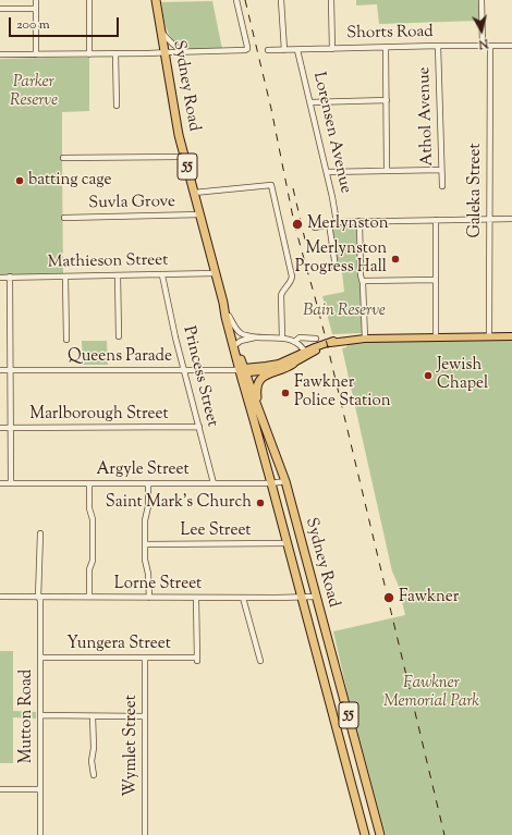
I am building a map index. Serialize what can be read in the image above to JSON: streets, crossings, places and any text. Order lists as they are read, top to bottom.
{
  "streets": {
    "highway": ["Sydney Road", "55"],
    "street": [
      "Shorts Road",
      "Athol Avenue",
      "Lorensen Avenue",
      "Galeka Street",
      "Suvla Grove",
      "Mathieson Street",
      "Queens Parade",
      "Princess Street",
      "Marlborough Street",
      "Argyle Street",
      "Lee Street",
      "Lorne Street",
      "Yungera Street",
      "Mutton Road",
      "Wymlet Street"
    ]
  },
  "crossings": [
    ["Shorts Road", "Athol Avenue"],
    ["Shorts Road", "Lorensen Avenue"],
    ["Shorts Road", "Galeka Street"],
    ["Sydney Road", "Suvla Grove"],
    ["Sydney Road", "Mathieson Street"],
    ["Sydney Road", "Queens Parade"],
    ["Sydney Road", "Argyle Street"],
    ["Sydney Road", "Lee Street"],
    ["Sydney Road", "Lorne Street"],
    ["Mathieson Street", "Princess Street"],
    ["Queens Parade", "Princess Street"],
    ["Princess Street", "Marlborough Street"],
    ["Princess Street", "Argyle Street"],
    ["Lorne Street", "Yungera Street"],
    ["Lorne Street", "Mutton Road"],
    ["Yungera Street", "Mutton Road"],
    ["Yungera Street", "Wymlet Street"]
  ],
  "parks": ["Parker Reserve", "Bain Reserve", "Fawkner Memorial Park"],
  "places": [
    "batting cage",
    "Merlynston",
    "Merlynston Progress Hall",
    "Jewish Chapel",
    "Fawkner Police Station",
    "Saint Mark's Church",
    "Fawkner"
  ],
  "scale_bar": "200 m",
  "north": "bottom"
}
